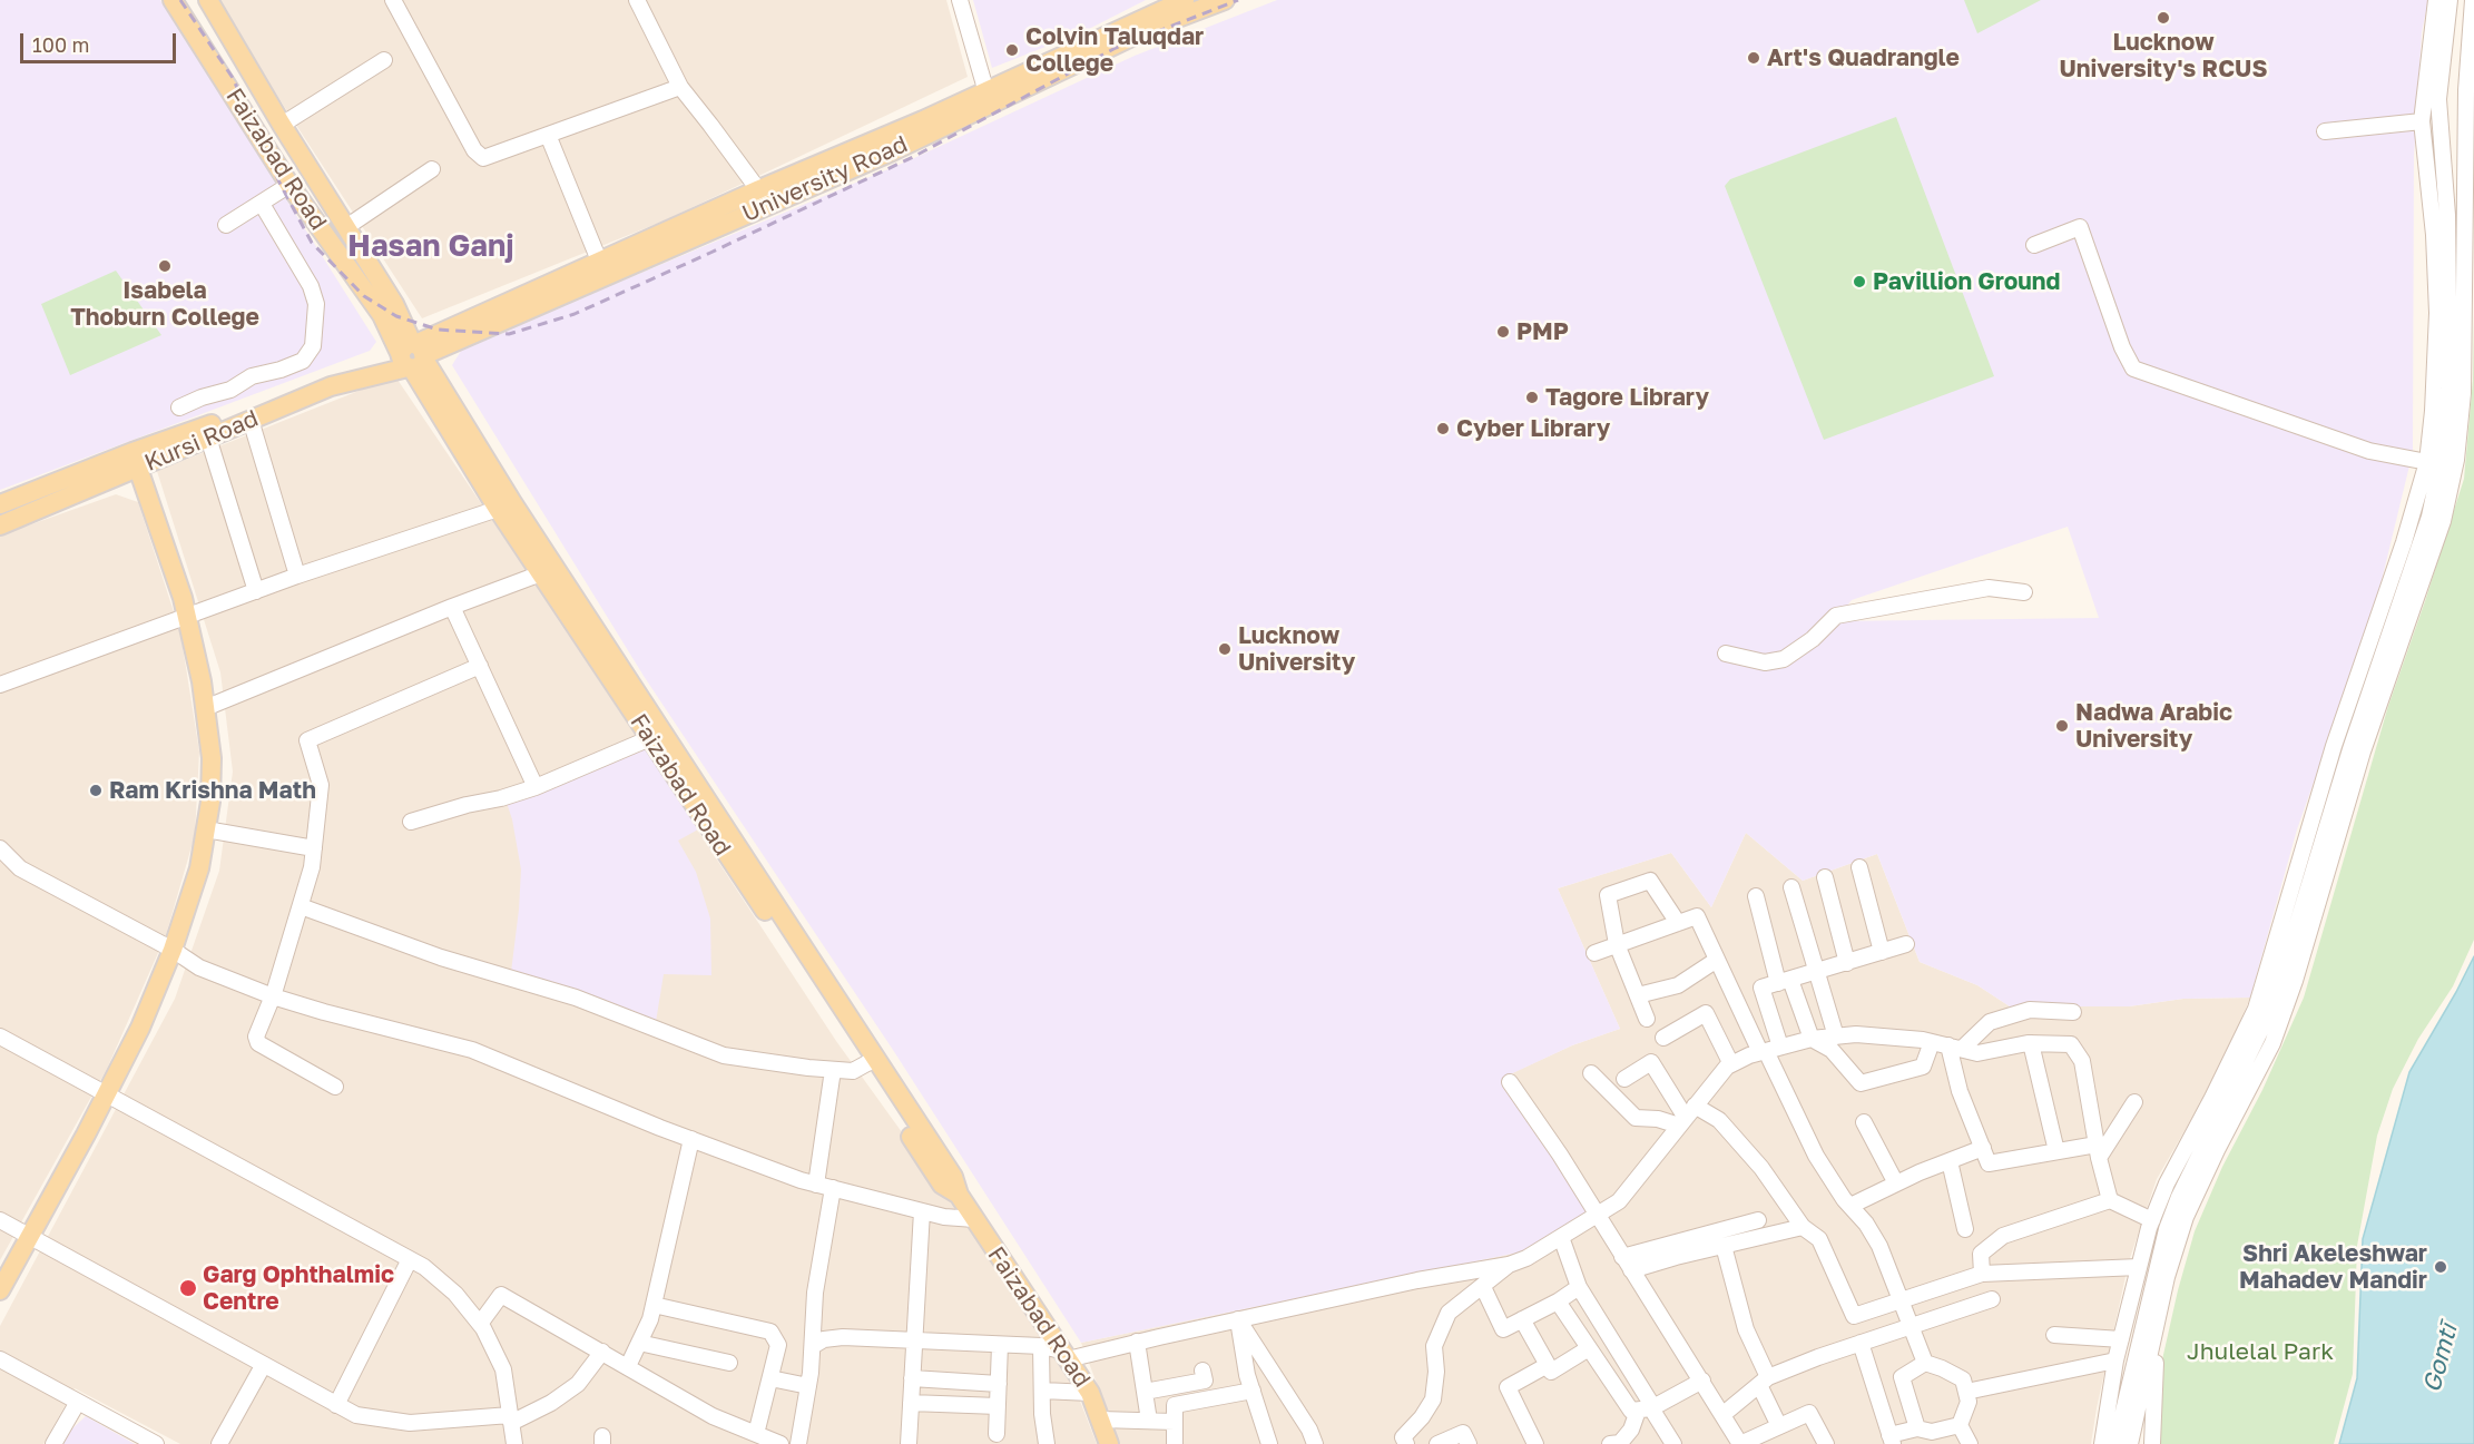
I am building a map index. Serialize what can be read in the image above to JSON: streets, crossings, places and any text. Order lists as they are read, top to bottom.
{
  "streets": {
    "main road": ["Faizabad Road", "University Road", "Kursi Road"]
  },
  "crossings": [
    ["Faizabad Road", "University Road"],
    ["Faizabad Road", "Kursi Road"],
    ["University Road", "Kursi Road"]
  ],
  "districts": ["Hasan Ganj"],
  "water": ["Gomtī"],
  "parks": ["Jhulelal Park"],
  "places": [
    "Lucknow University's RCUS",
    "Colvin Taluqdar College",
    "Art's Quadrangle",
    "Isabela Thoburn College",
    "Pavillion Ground",
    "PMP",
    "Tagore Library",
    "Cyber Library",
    "Lucknow University",
    "Nadwa Arabic University",
    "Ram Krishna Math",
    "Shri Akeleshwar Mahadev Mandir",
    "Garg Ophthalmic Centre"
  ],
  "scale_bar": "100 m"
}
